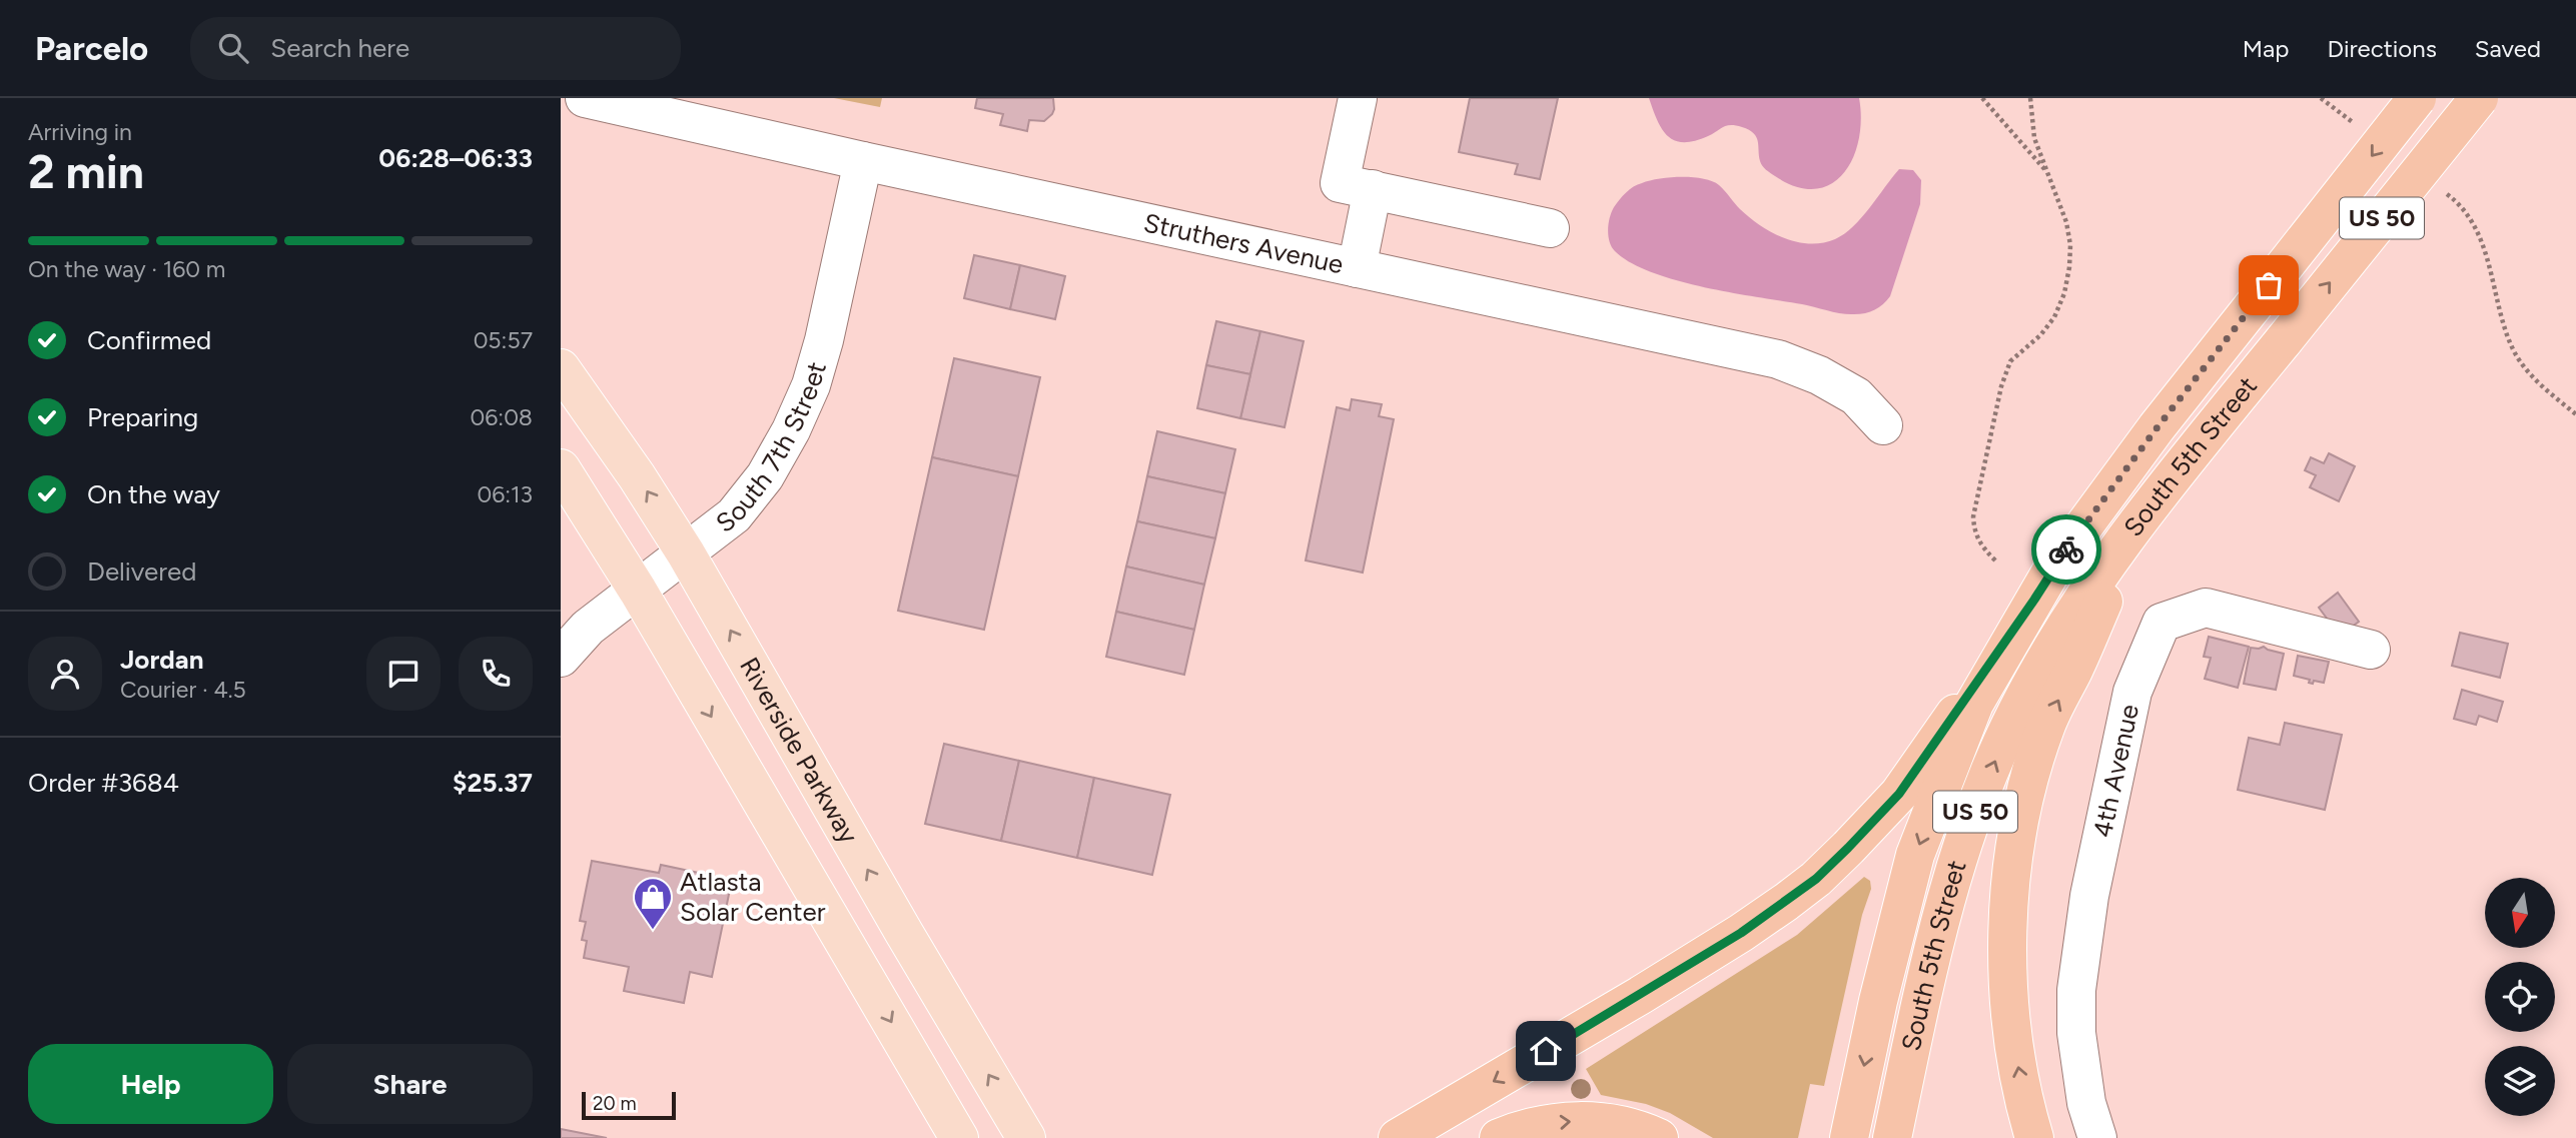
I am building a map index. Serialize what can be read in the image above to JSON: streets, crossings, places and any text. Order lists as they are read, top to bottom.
{
  "streets": {
    "highway": ["US 50", "South 5th Street"],
    "main road": ["Riverside Parkway"],
    "street": ["Struthers Avenue", "South 7th Street", "4th Avenue"]
  },
  "crossings": [
    ["Struthers Avenue", "South 7th Street"],
    ["South 7th Street", "Riverside Parkway"]
  ],
  "places": {
    "shop": ["Atlasta Solar Center"]
  },
  "scale_bar": "20 m",
  "north": "bottom",
  "page": {
    "header": "Parcelo",
    "search": "Search here",
    "nav": ["Map", "Directions", "Saved"],
    "heading": ["2 min", "Arriving in", "06:28–06:33"],
    "panel": [
      "Jordan",
      "Courier · 4.5",
      "Order #3684",
      "$25.37"
    ],
    "bar": "On the way · 160 m",
    "list": [
      ["Confirmed", "05:57"],
      ["Preparing", "06:08"],
      ["On the way", "06:13"],
      "Delivered"
    ],
    "buttons": ["Help", "Share"],
    "scale": "20 m"
  }
}
